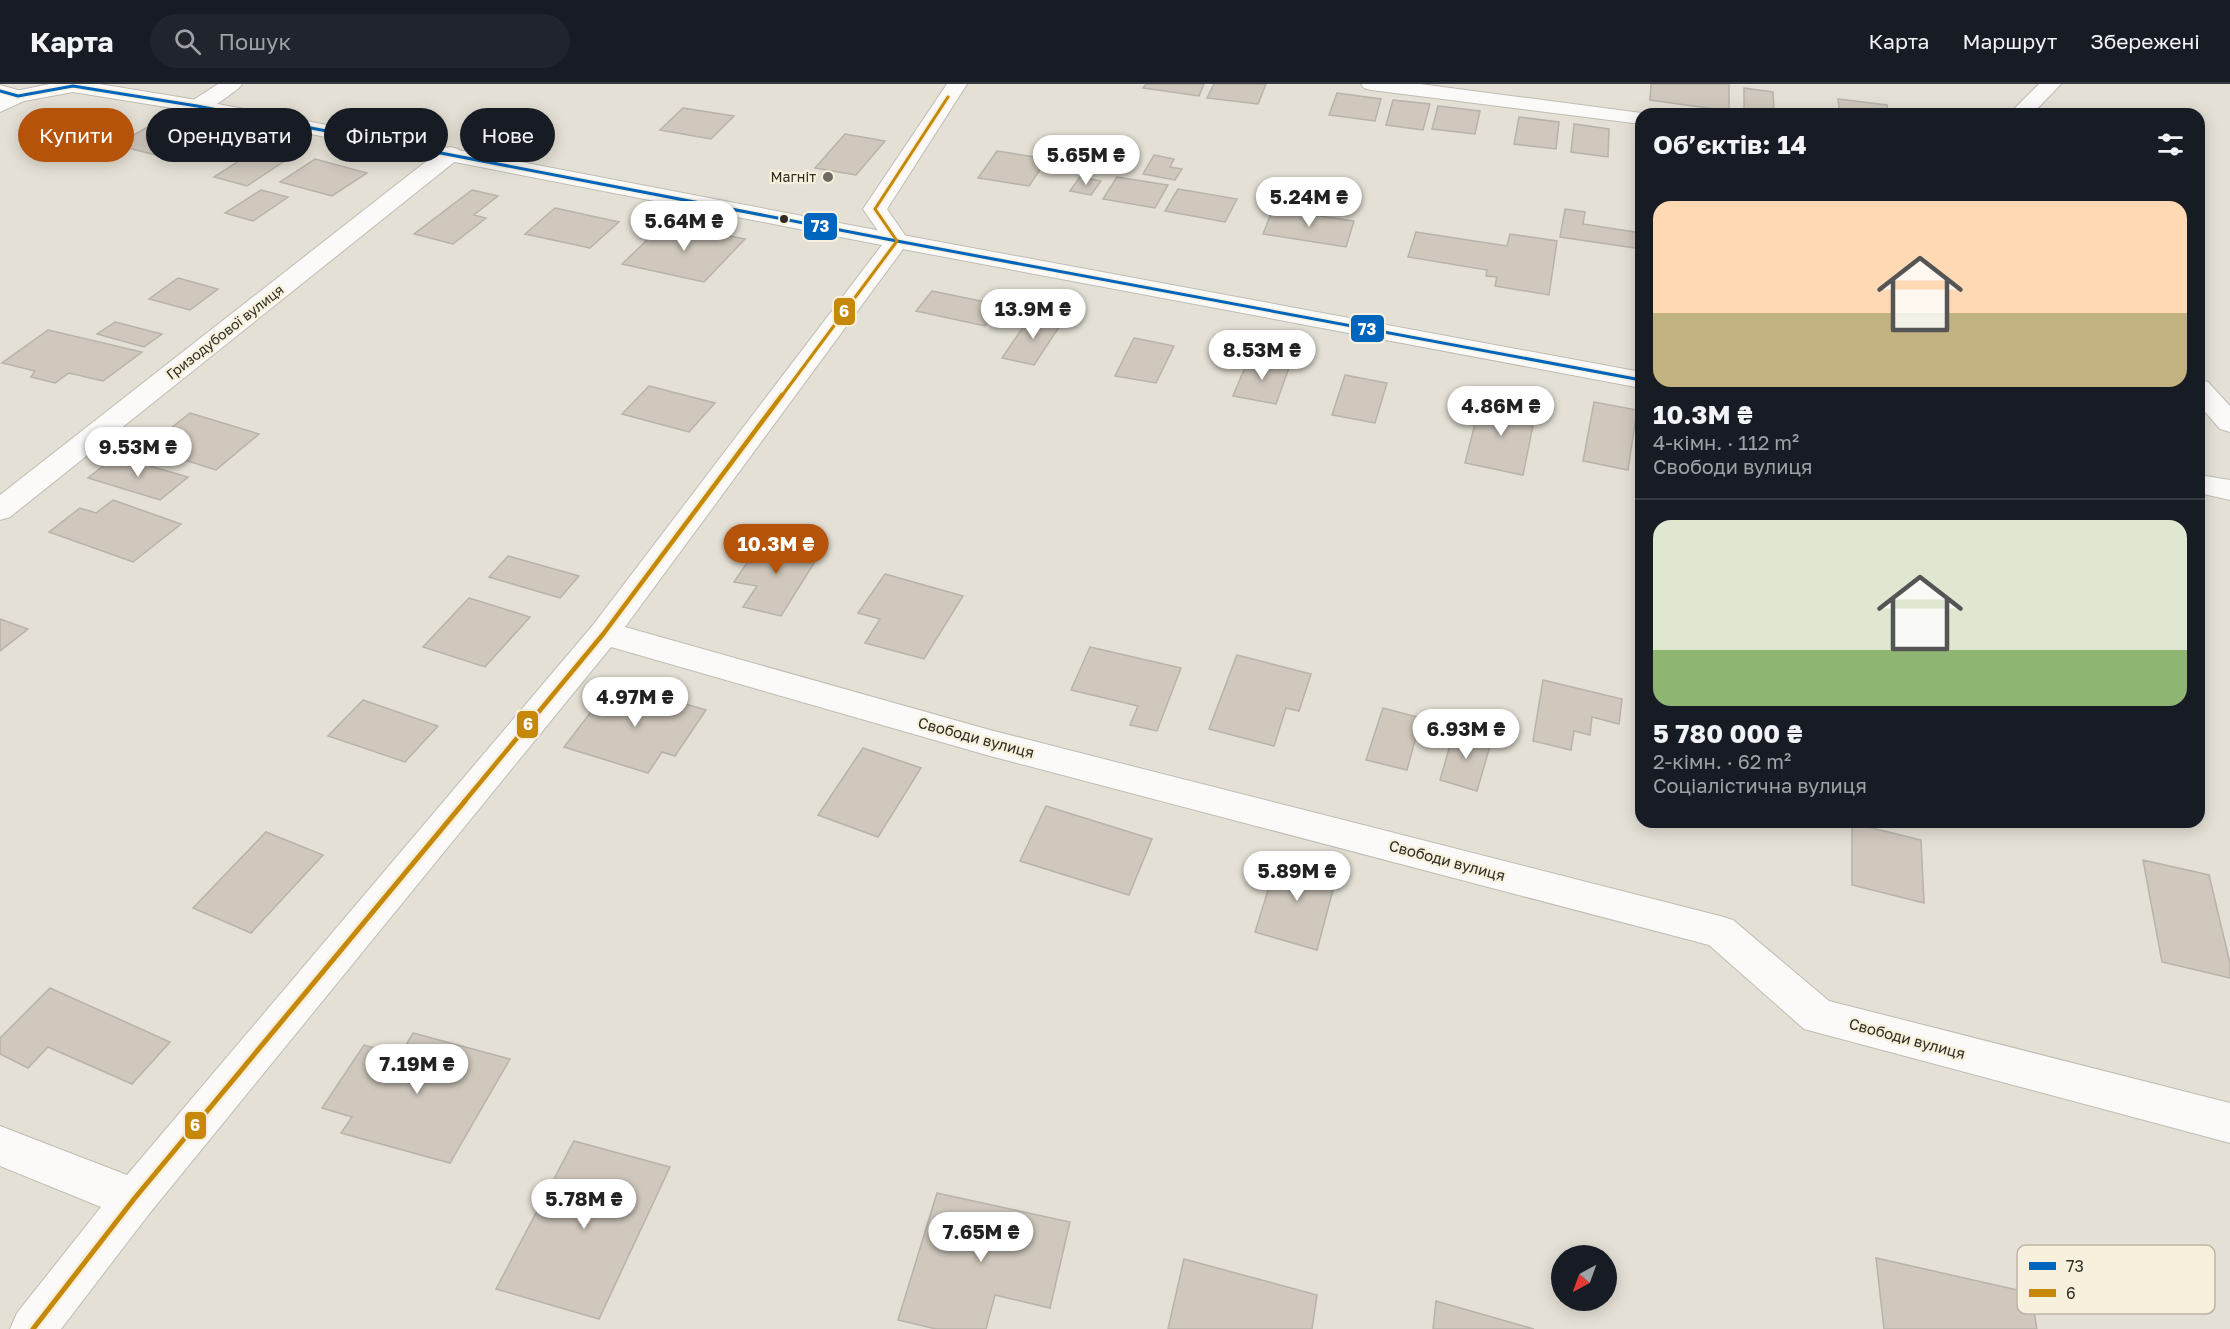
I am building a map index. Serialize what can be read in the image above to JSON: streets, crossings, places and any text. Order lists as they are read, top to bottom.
{
  "streets": {
    "street": ["Гризодубової вулиця", "Свободи вулиця"]
  },
  "places": ["Магніт"],
  "lines": ["transit line 73", "transit line 6"],
  "legend": ["73", "6"],
  "north": "bottom left",
  "page": {
    "header": "Карта",
    "search": "Пошук",
    "nav": ["Карта", "Маршрут", "Збережені"],
    "chip": [
      "Купити",
      "Орендувати",
      "Фільтри",
      "Нове"
    ],
    "heading": "Об’єктів: 14",
    "price": [
      "5.65M ₴",
      "5.24M ₴",
      "5.64M ₴",
      "13.9M ₴",
      "8.53M ₴",
      "4.86M ₴",
      "9.53M ₴",
      "10.3M ₴",
      "4.97M ₴",
      "6.93M ₴",
      "5.89M ₴",
      "7.19M ₴",
      "5.78M ₴",
      "7.65M ₴"
    ],
    "list": [
      {
        "name": "10.3M ₴",
        "note": "4-кімн. · 112 m² · Свободи вулиця"
      },
      {
        "name": "5 780 000 ₴",
        "note": "2-кімн. · 62 m² · Соціалістична вулиця"
      }
    ]
  }
}
